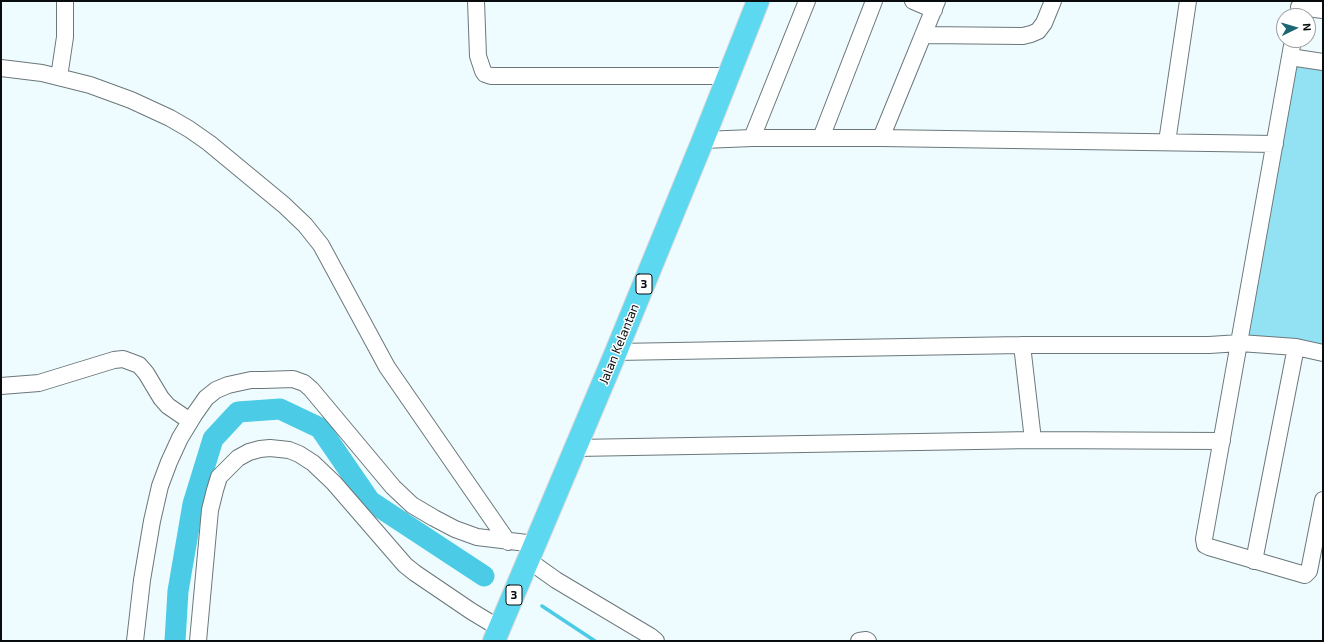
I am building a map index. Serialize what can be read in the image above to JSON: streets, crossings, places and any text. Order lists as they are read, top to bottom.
{
  "streets": {
    "highway": ["3", "Jalan Kelantan"]
  },
  "north": "right"
}
